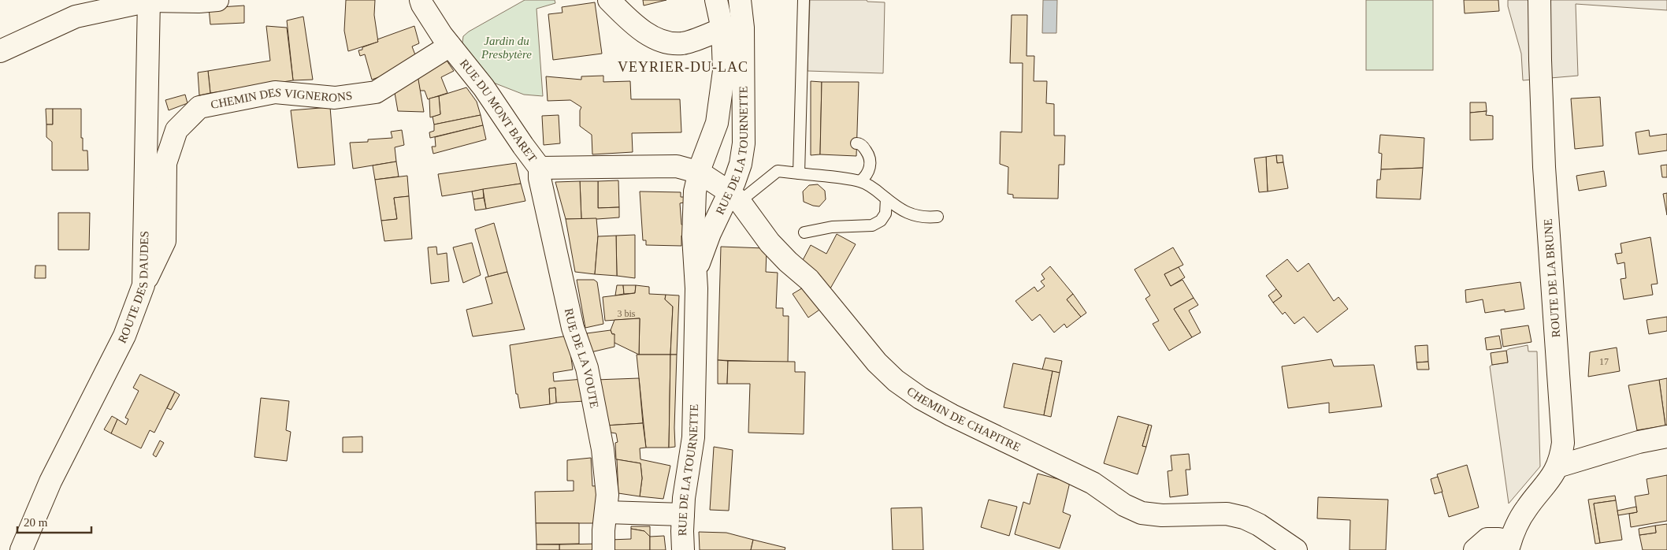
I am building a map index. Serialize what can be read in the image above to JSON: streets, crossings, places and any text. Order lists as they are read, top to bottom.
{
  "streets": {
    "street": [
      "CHEMIN DES VIGNERONS",
      "RUE DU MONT BARET",
      "RUE DE LA TOURNETTE",
      "ROUTE DE LA BRUNE",
      "ROUTE DES DAUDES",
      "RUE DE LA VOUTE",
      "CHEMIN DE CHAPITRE"
    ]
  },
  "crossings": [
    ["CHEMIN DES VIGNERONS", "RUE DU MONT BARET"],
    ["CHEMIN DES VIGNERONS", "ROUTE DES DAUDES"],
    ["RUE DU MONT BARET", "RUE DE LA TOURNETTE"],
    ["RUE DU MONT BARET", "RUE DE LA VOUTE"],
    ["RUE DU MONT BARET", "CHEMIN DE CHAPITRE"],
    ["RUE DE LA TOURNETTE", "CHEMIN DE CHAPITRE"]
  ],
  "districts": ["VEYRIER-DU-LAC"],
  "parks": ["Jardin du Presbytère"],
  "house_numbers": ["3 bis", "17"],
  "scale_bar": "20 m"
}
